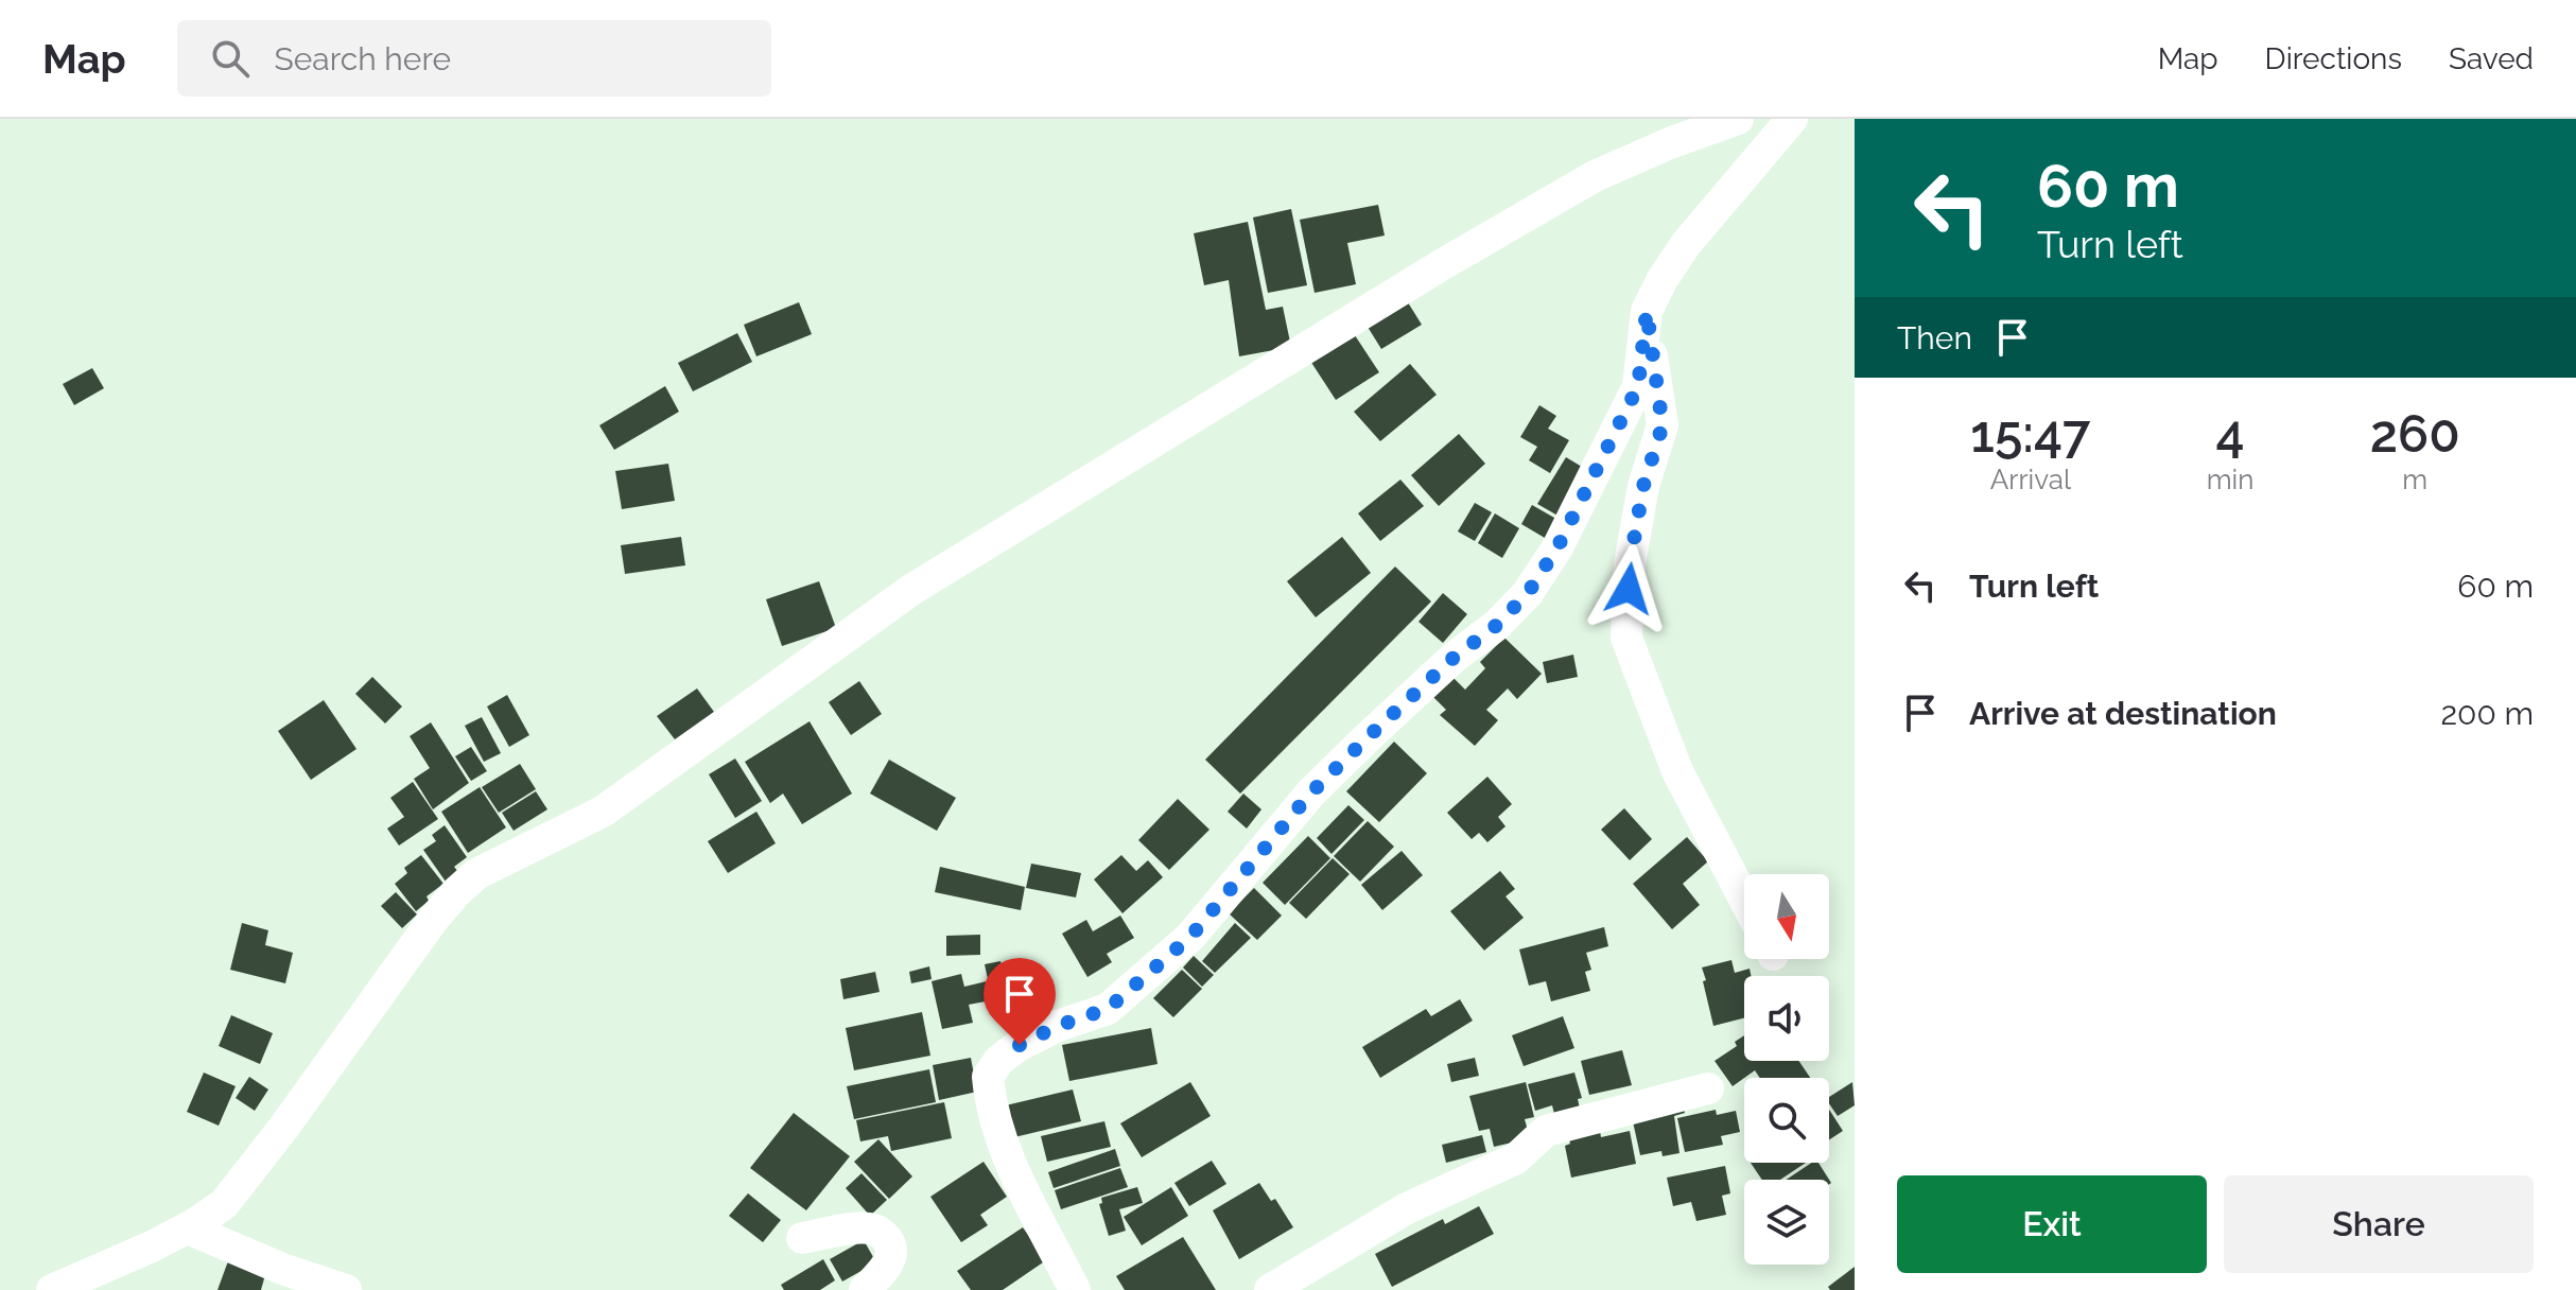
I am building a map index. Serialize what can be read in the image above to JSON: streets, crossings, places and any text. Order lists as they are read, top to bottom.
{
  "north": "bottom",
  "page": {
    "header": "Map",
    "search": "Search here",
    "nav": ["Map", "Directions", "Saved"],
    "turn": ["60 m", "Turn left"],
    "then": "Then",
    "eta": [
      "15:47",
      "Arrival",
      "4",
      "min",
      "260",
      "m"
    ],
    "list": [
      {
        "name": "Turn left",
        "value": "60 m"
      },
      {
        "name": "Arrive at destination",
        "value": "200 m"
      }
    ],
    "buttons": ["Exit", "Share"]
  }
}
